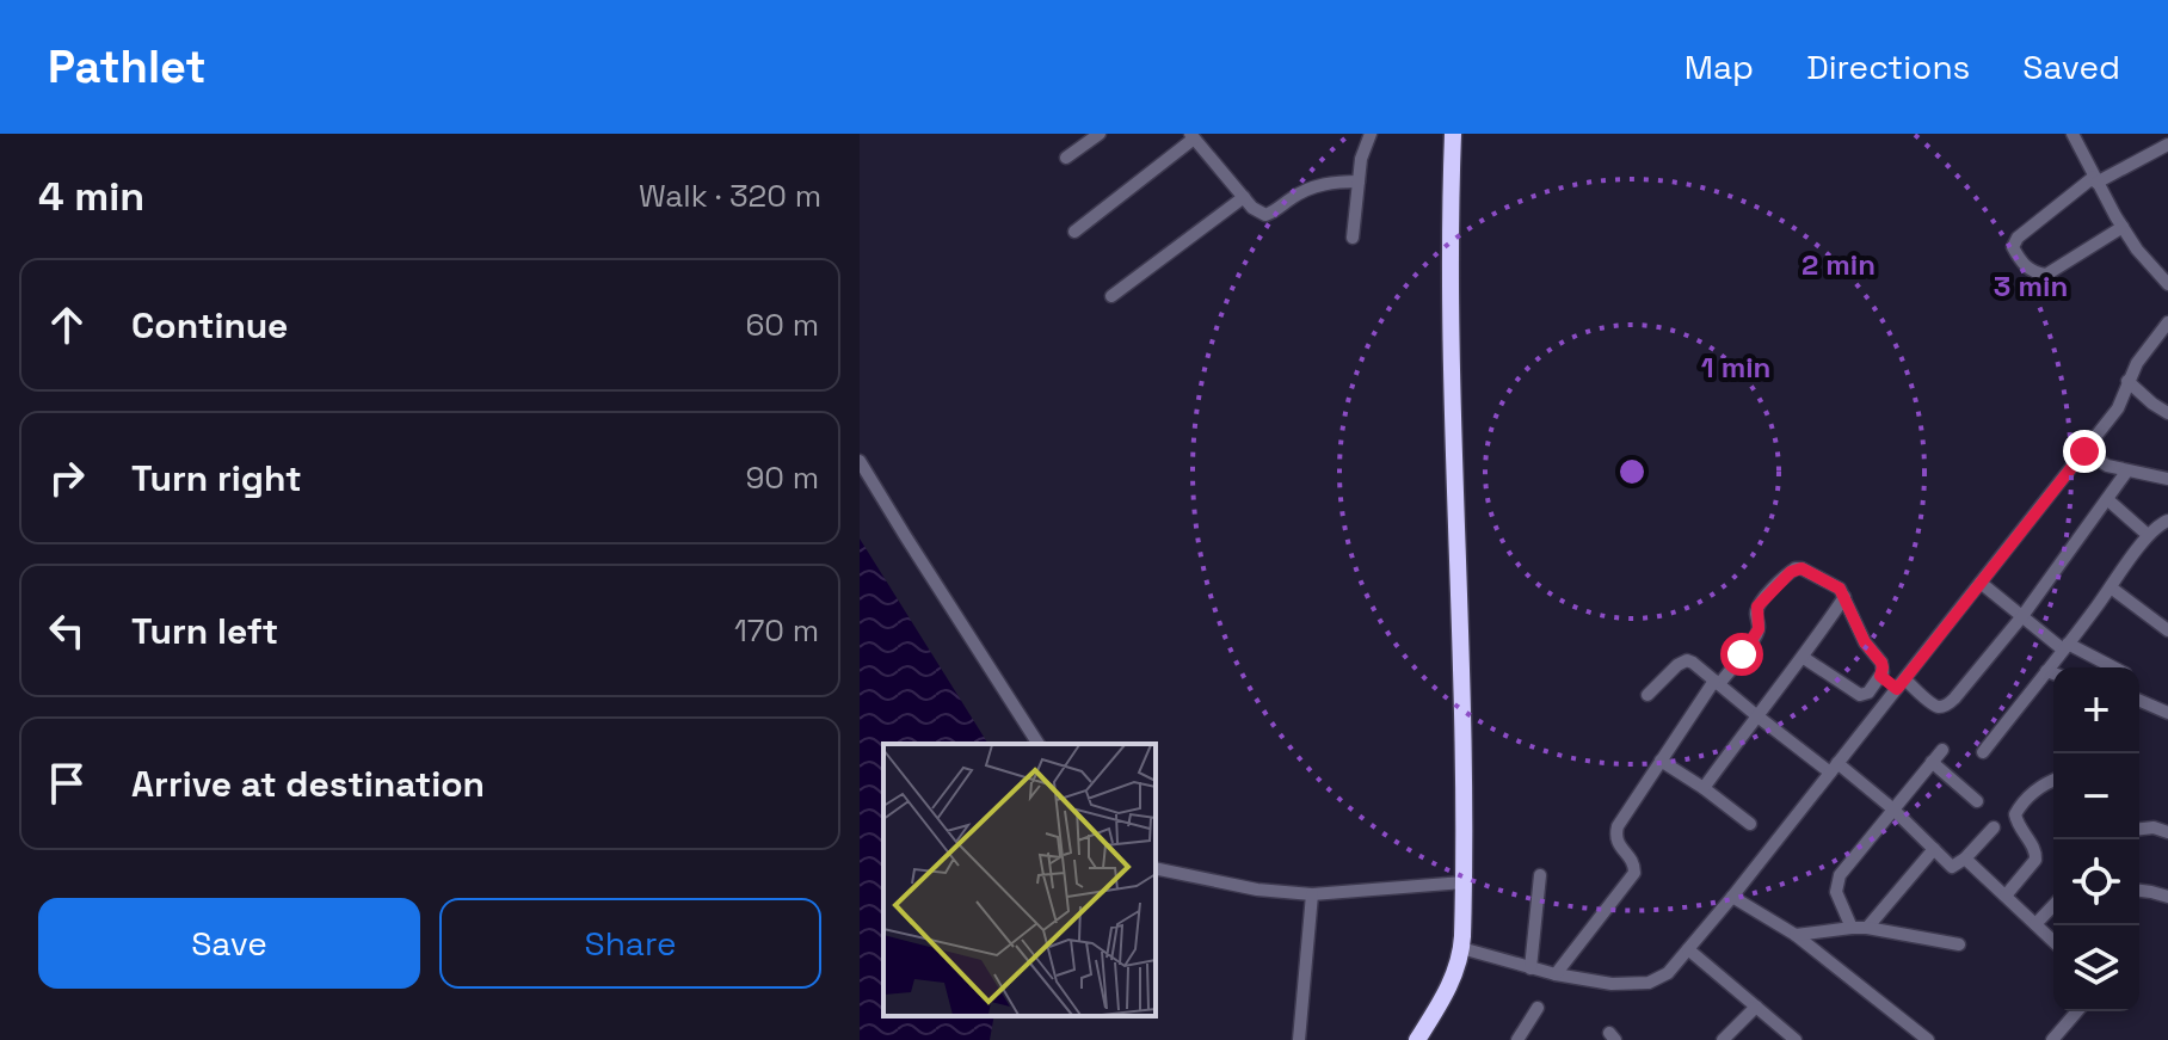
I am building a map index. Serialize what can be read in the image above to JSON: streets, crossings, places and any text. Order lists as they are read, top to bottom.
{
  "page": {
    "header": "Pathlet",
    "nav": ["Map", "Directions", "Saved"],
    "heading": ["4 min", "Walk · 320 m"],
    "list": [
      ["Continue", "60 m"],
      ["Turn right", "90 m"],
      ["Turn left", "170 m"],
      "Arrive at destination"
    ],
    "map_buttons": ["+", "−"],
    "buttons": ["Save", "Share"]
  },
  "rings": ["2 min", "3 min", "1 min"]
}
